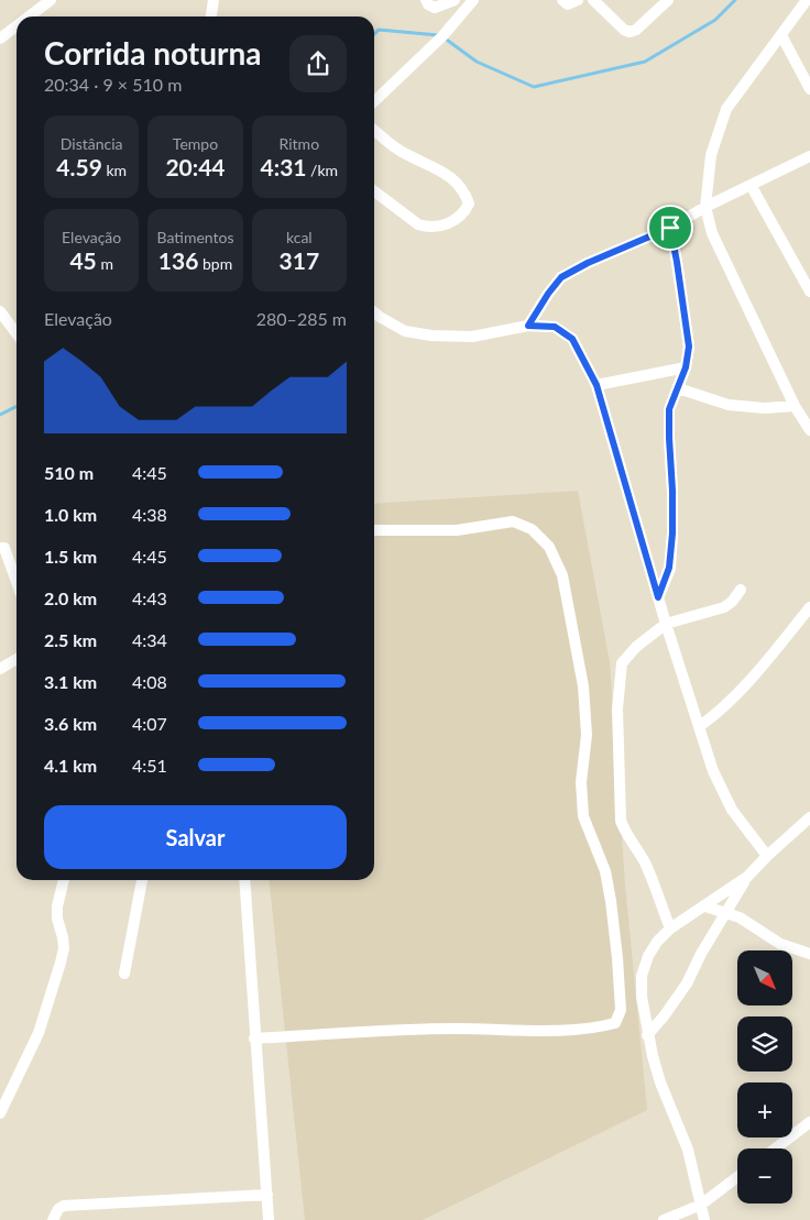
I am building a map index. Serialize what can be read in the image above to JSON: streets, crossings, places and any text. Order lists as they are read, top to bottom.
{
  "north": "bottom right",
  "page": {
    "heading": ["Corrida noturna", "20:34 · 9 × 510 m"],
    "stats": [
      ["Distância", "4.59 km"],
      ["Tempo", "20:44"],
      ["Ritmo", "4:31 /km"],
      ["Elevação", "45 m"],
      ["Batimentos", "136 bpm"],
      ["kcal", "317"]
    ],
    "chart": ["Elevação", "280–285 m"],
    "list": [
      {
        "name": "510 m",
        "note": "4:45"
      },
      {
        "name": "1.0 km",
        "note": "4:38"
      },
      {
        "name": "1.5 km",
        "note": "4:45"
      },
      {
        "name": "2.0 km",
        "note": "4:43"
      },
      {
        "name": "2.5 km",
        "note": "4:34"
      },
      {
        "name": "3.1 km",
        "note": "4:08"
      },
      {
        "name": "3.6 km",
        "note": "4:07"
      },
      {
        "name": "4.1 km",
        "note": "4:51"
      }
    ],
    "buttons": "Salvar",
    "map_buttons": ["+", "−"]
  }
}
